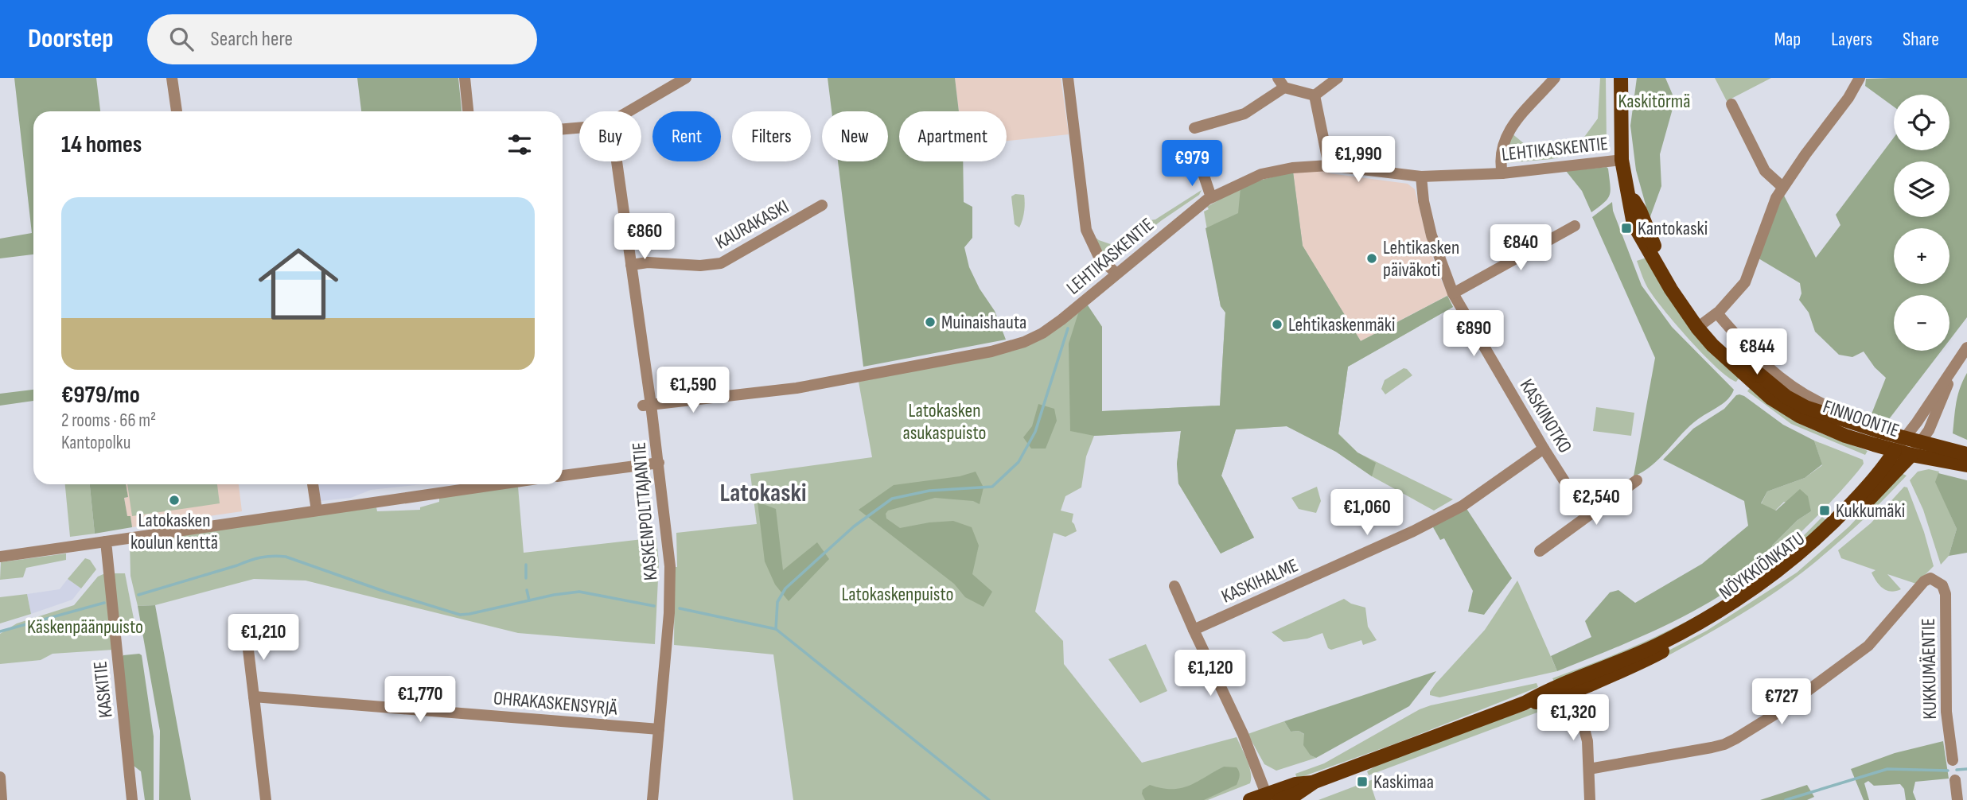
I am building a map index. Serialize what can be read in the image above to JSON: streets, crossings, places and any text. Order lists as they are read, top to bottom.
{
  "streets": {
    "main road": ["FINNOONTIE", "NÖYKKIÖNKATU"],
    "street": [
      "LEHTIKASKENTIE",
      "KAURAKASKI",
      "KASKINOTKO",
      "KASKENPOLTTAJANTIE",
      "KASKIHALME",
      "KUKKUMÄENTIE",
      "KASKITIE",
      "OHRAKASKENSYRJÄ"
    ]
  },
  "crossings": [
    ["LEHTIKASKENTIE", "KASKINOTKO"],
    ["LEHTIKASKENTIE", "FINNOONTIE"],
    ["LEHTIKASKENTIE", "KASKENPOLTTAJANTIE"],
    ["KAURAKASKI", "KASKENPOLTTAJANTIE"],
    ["KASKINOTKO", "KASKIHALME"],
    ["FINNOONTIE", "NÖYKKIÖNKATU"],
    ["KASKENPOLTTAJANTIE", "OHRAKASKENSYRJÄ"]
  ],
  "districts": ["Latokaski"],
  "parks": [
    "Kaskitörmä",
    "Latokasken asukaspuisto",
    "Latokaskenpuisto",
    "Käskenpäänpuisto"
  ],
  "places": {
    "transit": ["Kantokaski", "Kukkumäki", "Kaskimaa"],
    "other": [
      "Lehtikasken päiväkoti",
      "Muinaishauta",
      "Lehtikaskenmäki",
      "Latokasken koulun kenttä"
    ]
  },
  "page": {
    "header": "Doorstep",
    "search": "Search here",
    "nav": ["Map", "Layers", "Share"],
    "map_buttons": ["+", "−"],
    "chip": [
      "Buy",
      "Rent",
      "Filters",
      "New",
      "Apartment"
    ],
    "heading": "14 homes",
    "price": [
      "€1,990",
      "€979",
      "€860",
      "€840",
      "€890",
      "€844",
      "€1,590",
      "€2,540",
      "€1,060",
      "€1,210",
      "€1,120",
      "€1,770",
      "€727",
      "€1,320"
    ],
    "list": [
      {
        "name": "€979/mo",
        "note": "2 rooms · 66 m² · Kantopolku"
      }
    ]
  }
}
